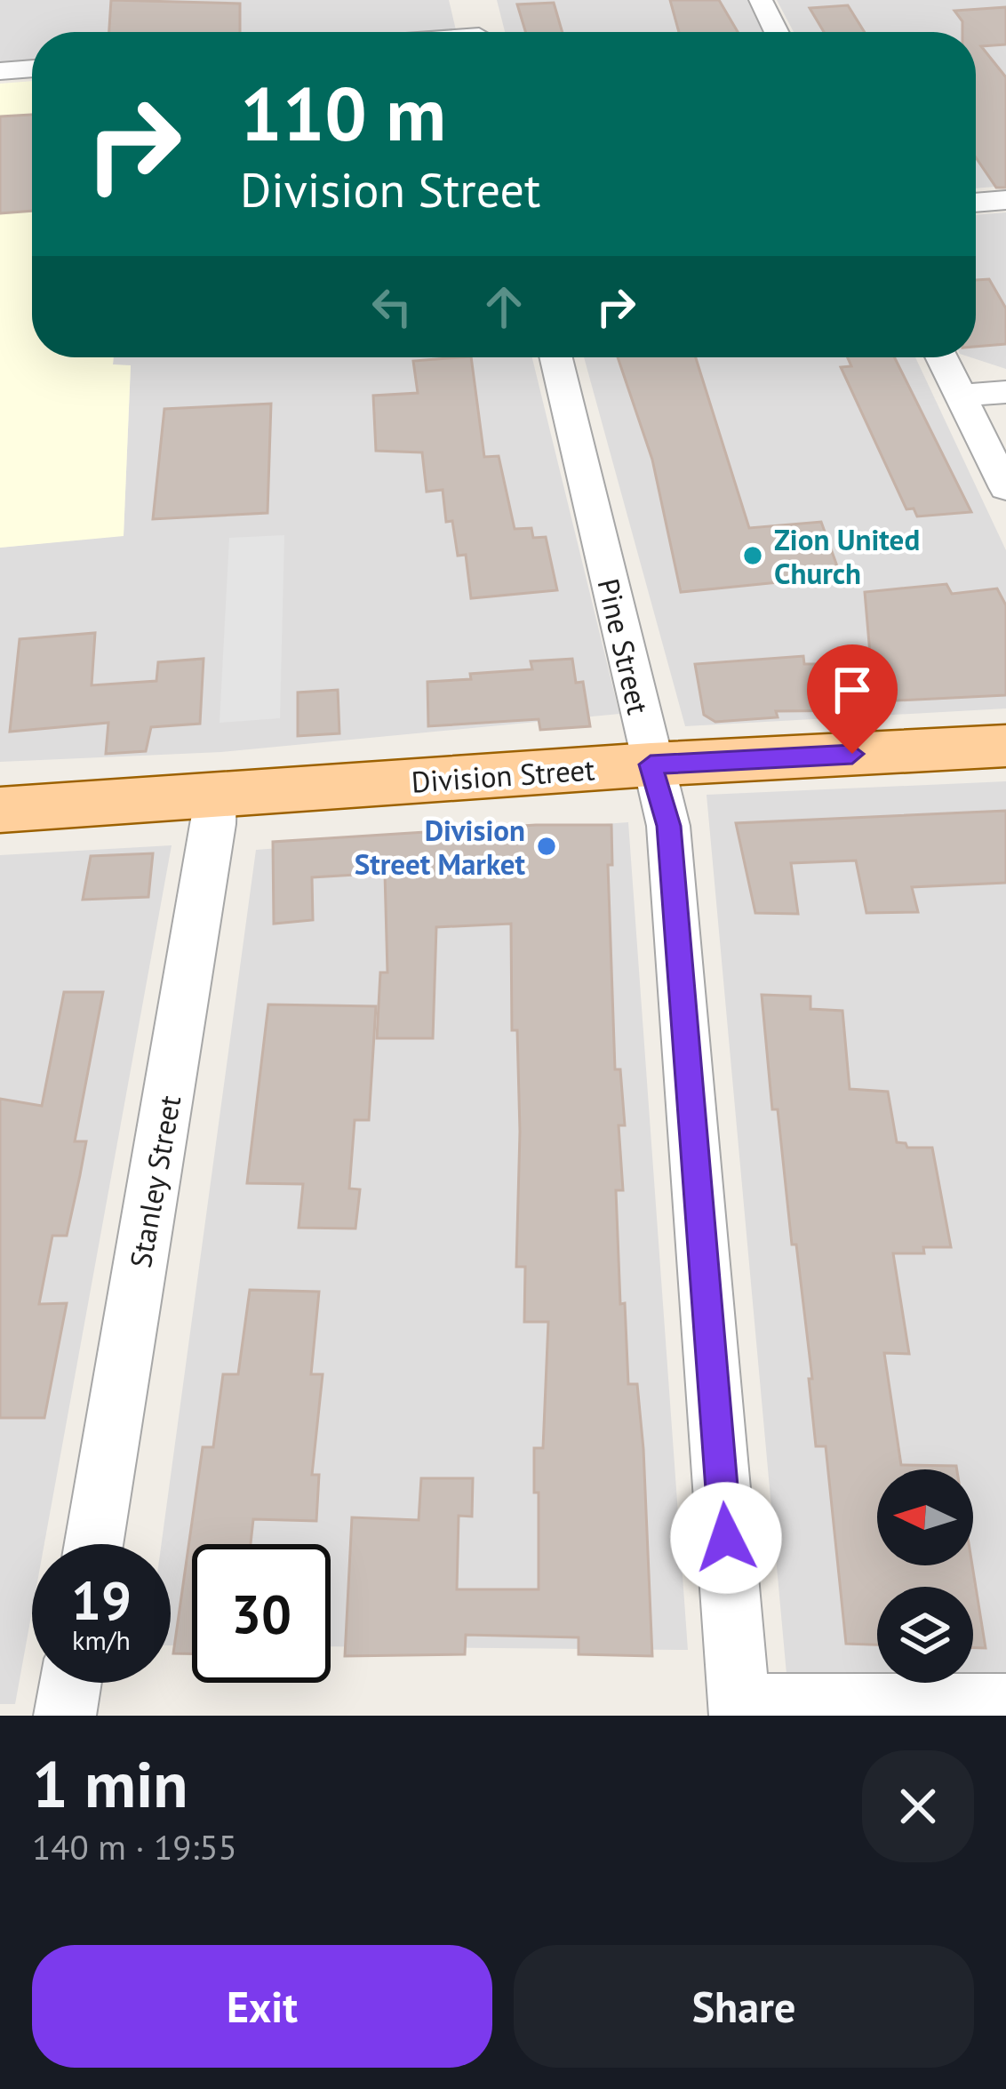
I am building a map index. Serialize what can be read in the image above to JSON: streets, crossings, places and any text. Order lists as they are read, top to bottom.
{
  "streets": {
    "main road": ["Division Street"],
    "street": ["Pine Street", "Stanley Street"]
  },
  "crossings": [
    ["Pine Street", "Division Street"],
    ["Division Street", "Stanley Street"]
  ],
  "places": ["Zion United Church", "Division Street Market"],
  "north": "left",
  "page": {
    "turn": ["110 m", "Division Street"],
    "speed": "19 km/h",
    "limit": "30",
    "heading": ["1 min", "140 m · 19:55"],
    "buttons": ["Exit", "Share"]
  }
}
